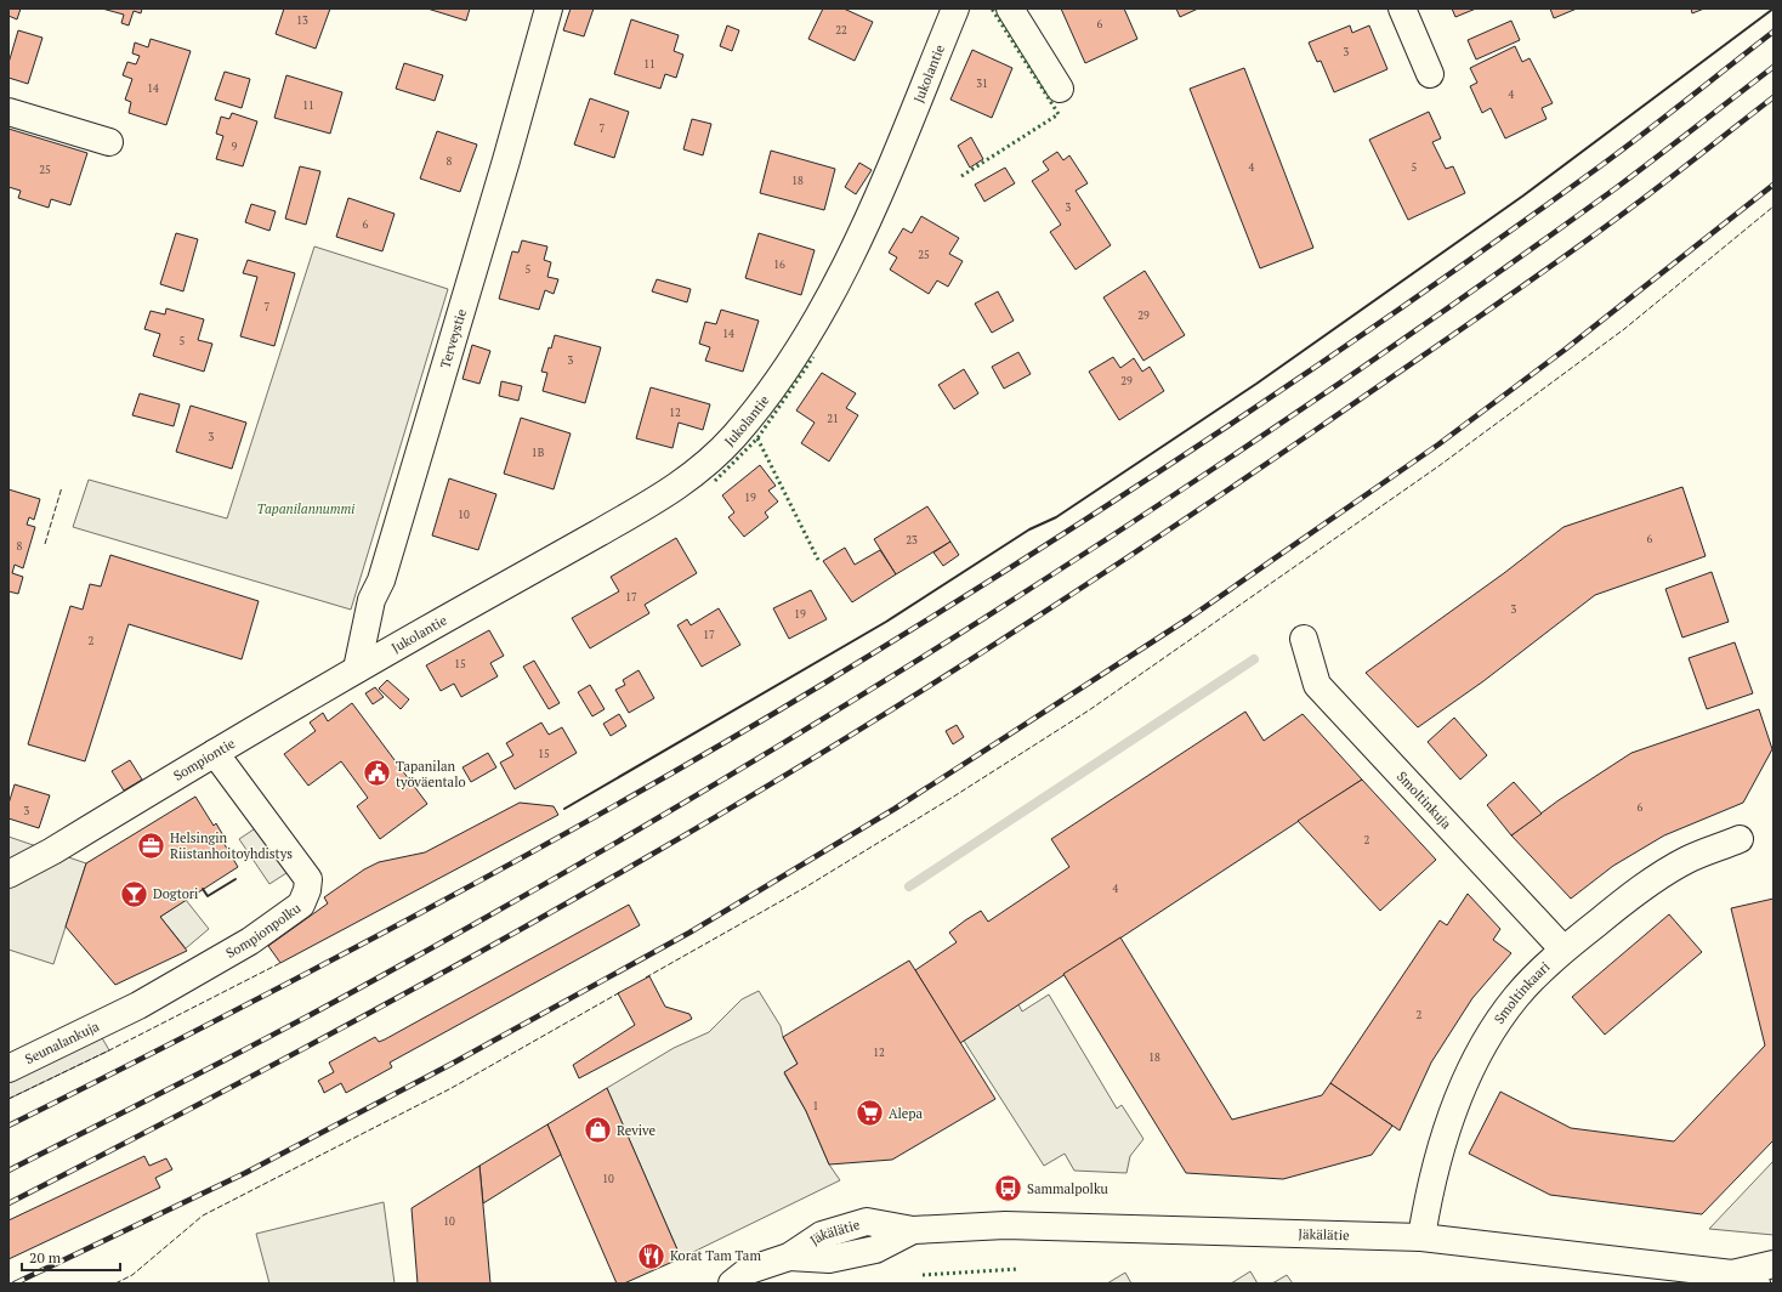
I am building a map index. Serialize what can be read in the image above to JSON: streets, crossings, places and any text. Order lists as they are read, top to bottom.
{
  "streets": {
    "street": [
      "Jukolantie",
      "Terveystie",
      "Sompiontie",
      "Smoltinkuja",
      "Sompionpolku",
      "Smoltinkaari",
      "Seunalankuja",
      "Jäkälätie"
    ]
  },
  "crossings": [
    ["Jukolantie", "Terveystie"],
    ["Jukolantie", "Sompiontie"],
    ["Terveystie", "Sompiontie"],
    ["Sompiontie", "Sompionpolku"],
    ["Smoltinkuja", "Smoltinkaari"],
    ["Sompionpolku", "Seunalankuja"],
    ["Smoltinkaari", "Jäkälätie"]
  ],
  "parks": ["Tapanilannummi"],
  "places": {
    "public building": ["Tapanilan työväentalo"],
    "office": ["Helsingin Riistanhoitoyhdistys"],
    "bar": ["Dogtori"],
    "supermarket": ["Alepa"],
    "shop": ["Revive"],
    "bus stop": ["Sammalpolku"],
    "restaurant": ["Korat Tam Tam"]
  },
  "house_numbers": [
    "13",
    "6",
    "22",
    "3",
    "11",
    "31",
    "14",
    "4",
    "11",
    "7",
    "9",
    "8",
    "4",
    "5",
    "25",
    "18",
    "3",
    "6",
    "25",
    "16",
    "5",
    "7",
    "29",
    "14",
    "5",
    "3",
    "29",
    "12",
    "21",
    "3",
    "1B",
    "19",
    "10",
    "6",
    "23",
    "8",
    "17",
    "3",
    "19",
    "17",
    "2",
    "15",
    "15",
    "6",
    "3",
    "2",
    "4",
    "2",
    "12",
    "18",
    "1",
    "10",
    "10"
  ],
  "scale_bar": "20 m"
}
